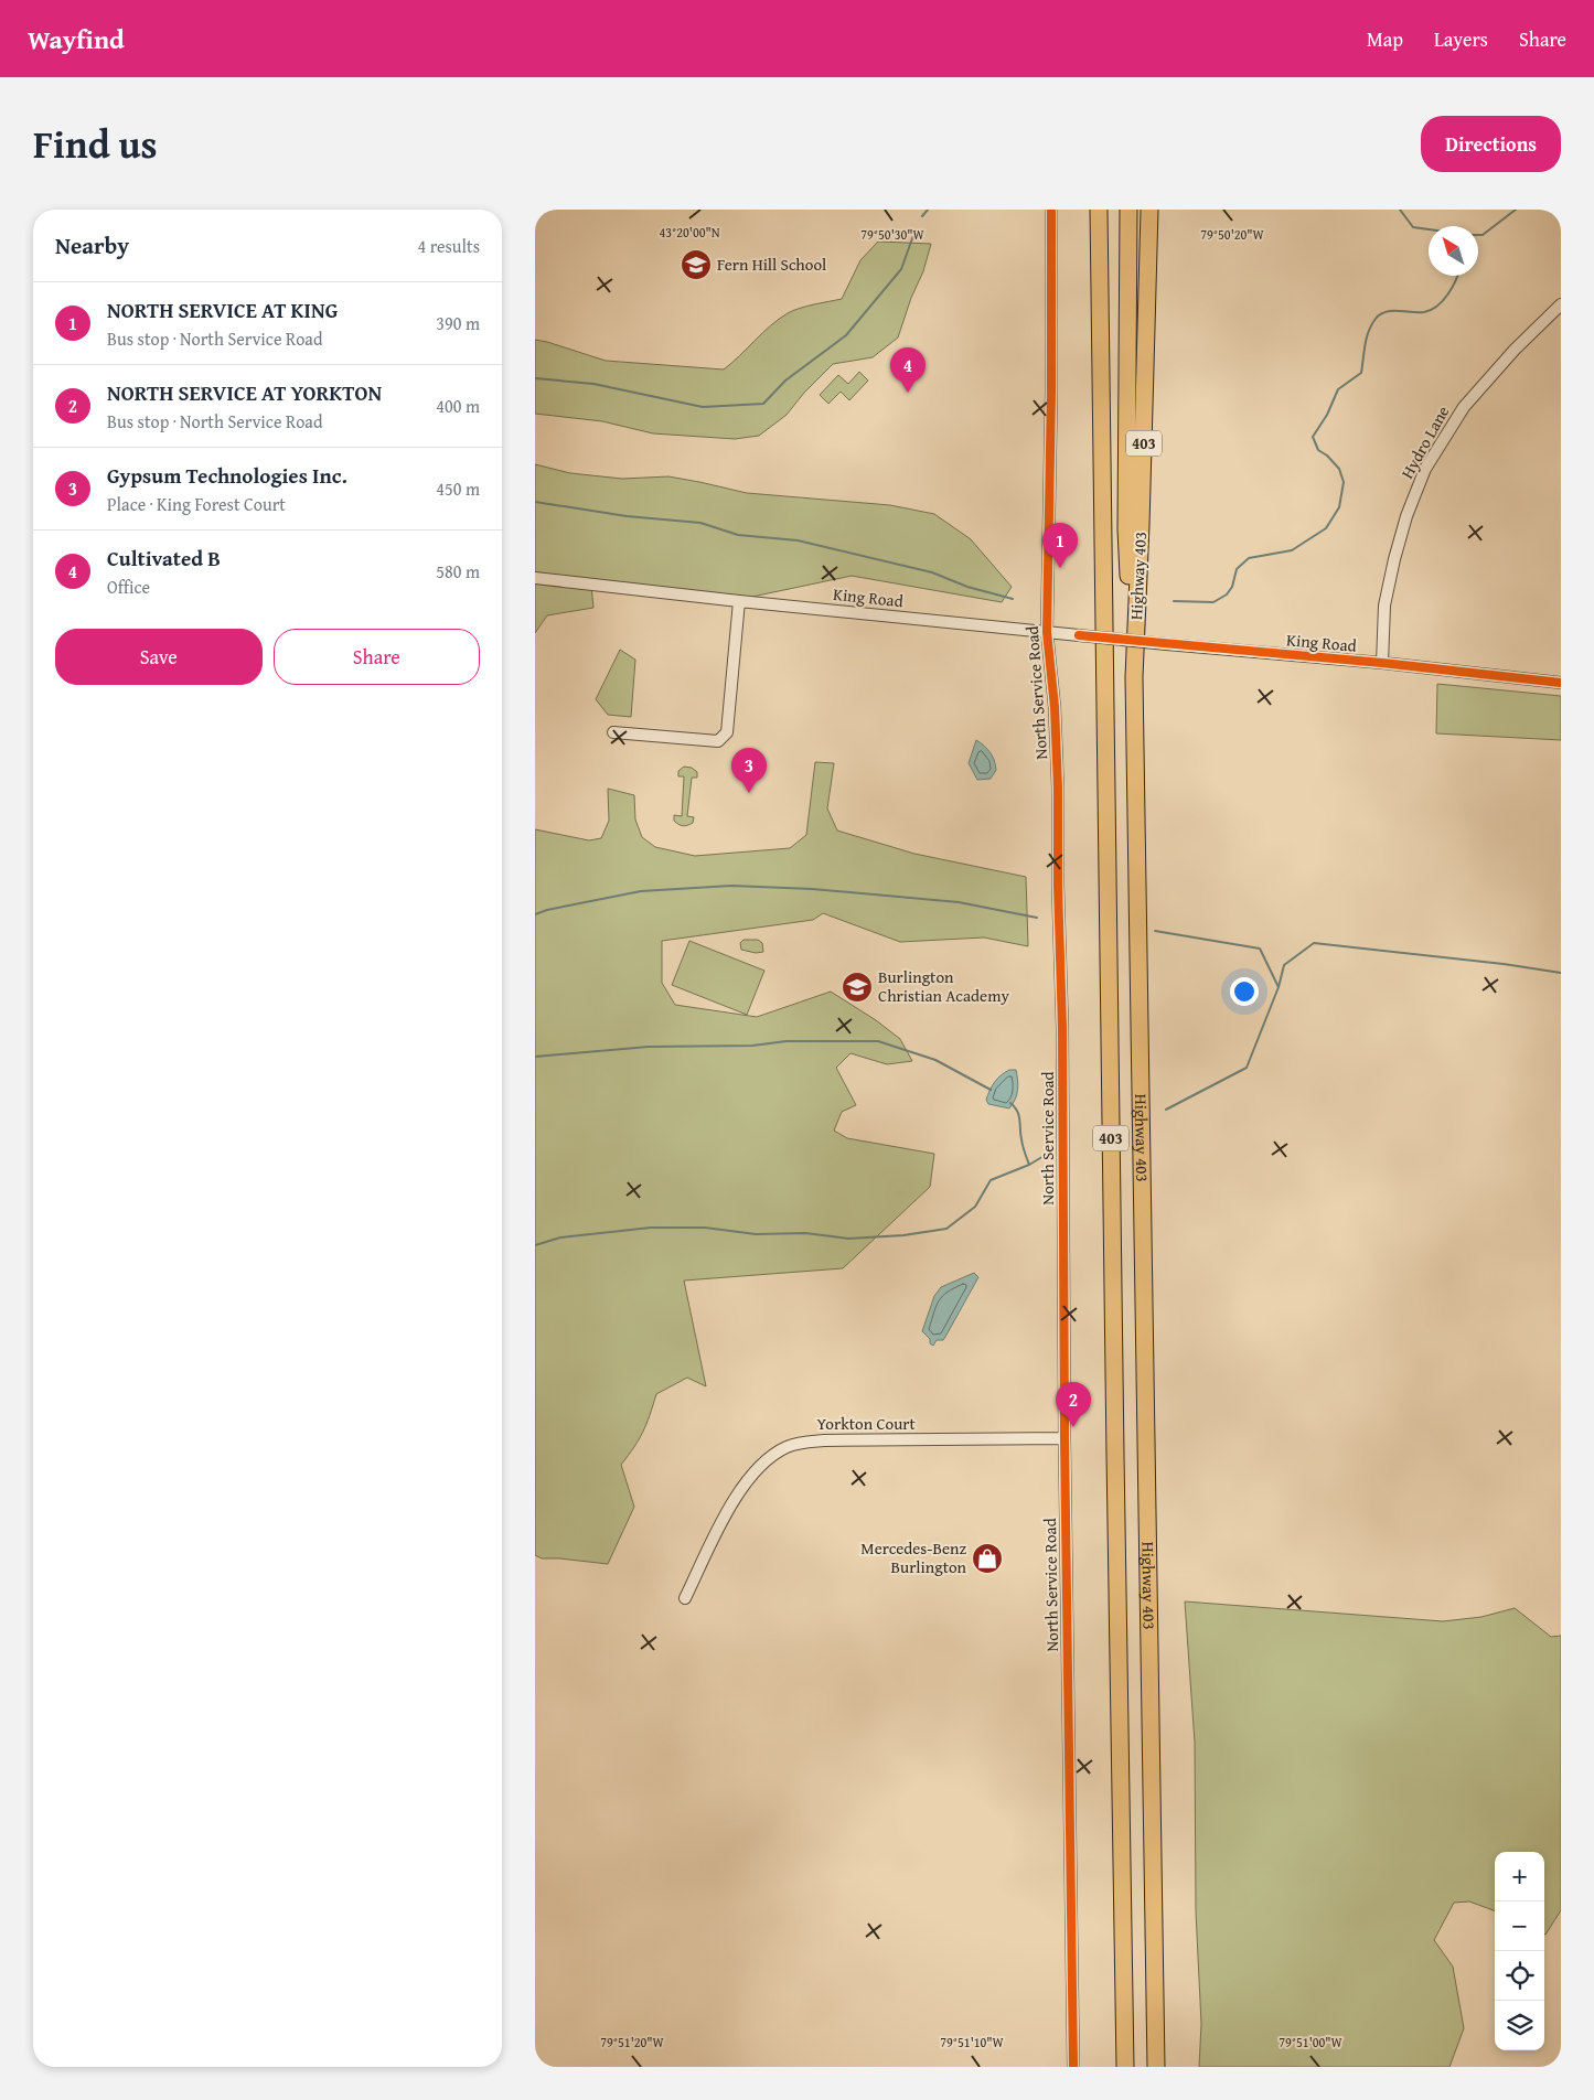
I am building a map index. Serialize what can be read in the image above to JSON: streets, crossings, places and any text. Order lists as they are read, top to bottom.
{
  "streets": {
    "highway": ["403", "Highway 403"],
    "street": [
      "Hydro Lane",
      "King Road",
      "North Service Road",
      "Yorkton Court"
    ]
  },
  "crossings": [
    ["Hydro Lane", "King Road"],
    ["King Road", "North Service Road"],
    ["North Service Road", "Yorkton Court"]
  ],
  "places": {
    "school or university": ["Fern Hill School", "Burlington Christian Academy"],
    "shop": ["Mercedes-Benz Burlington"]
  },
  "north": "top left",
  "page": {
    "header": "Wayfind",
    "nav": ["Map", "Layers", "Share"],
    "title": "Find us",
    "buttons": [
      "Directions",
      ["Save", "Share"]
    ],
    "heading": ["Nearby", "4 results"],
    "list": [
      {
        "mark": "1",
        "name": "NORTH SERVICE AT KING",
        "note": "Bus stop · North Service Road",
        "value": "390 m"
      },
      {
        "mark": "2",
        "name": "NORTH SERVICE AT YORKTON",
        "note": "Bus stop · North Service Road",
        "value": "400 m"
      },
      {
        "mark": "3",
        "name": "Gypsum Technologies Inc.",
        "note": "Place · King Forest Court",
        "value": "450 m"
      },
      {
        "mark": "4",
        "name": "Cultivated B",
        "note": "Office",
        "value": "580 m"
      }
    ],
    "pins": [
      "4",
      "1",
      "3",
      "2"
    ],
    "map_buttons": ["+", "−"]
  },
  "coordinates": [
    "43°20'00\"N",
    "79°50'30\"W",
    "79°50'20\"W",
    "79°51'20\"W",
    "79°51'10\"W",
    "79°51'00\"W"
  ]
}
